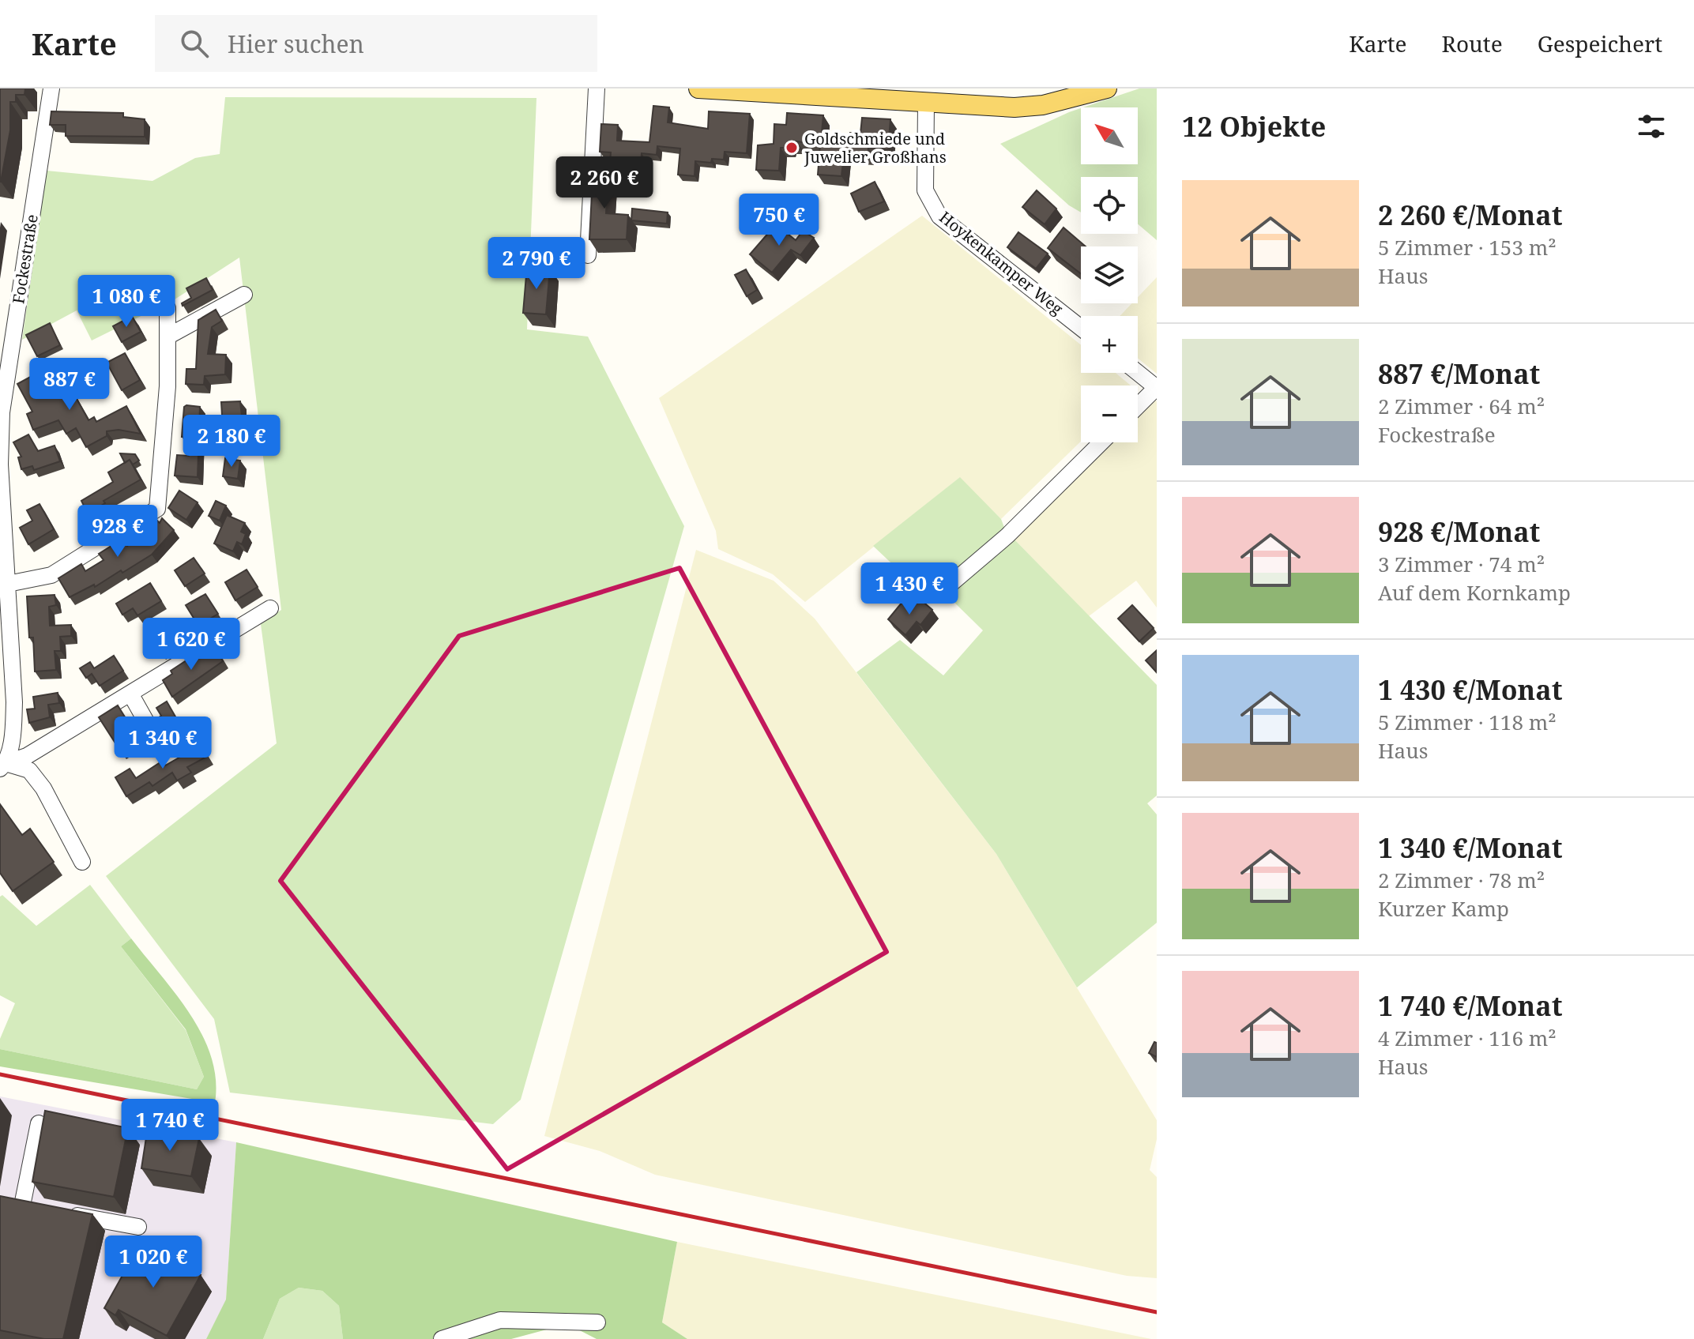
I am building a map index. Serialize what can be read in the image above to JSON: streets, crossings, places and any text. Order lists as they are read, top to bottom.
{
  "streets": {
    "street": ["Fockestraße", "Hoykenkamper Weg"]
  },
  "places": ["Goldschmiede und Juwelier Großhans"],
  "north": "top left",
  "page": {
    "header": "Karte",
    "search": "Hier suchen",
    "nav": ["Karte", "Route", "Gespeichert"],
    "heading": "12 Objekte",
    "map_buttons": ["+", "−"],
    "price": [
      "2 260 €",
      "750 €",
      "2 790 €",
      "1 080 €",
      "887 €",
      "2 180 €",
      "928 €",
      "1 430 €",
      "1 620 €",
      "1 340 €",
      "1 740 €",
      "1 020 €"
    ],
    "list": [
      {
        "name": "2 260 €/Monat",
        "note": "5 Zimmer · 153 m² · Haus"
      },
      {
        "name": "887 €/Monat",
        "note": "2 Zimmer · 64 m² · Fockestraße"
      },
      {
        "name": "928 €/Monat",
        "note": "3 Zimmer · 74 m² · Auf dem Kornkamp"
      },
      {
        "name": "1 430 €/Monat",
        "note": "5 Zimmer · 118 m² · Haus"
      },
      {
        "name": "1 340 €/Monat",
        "note": "2 Zimmer · 78 m² · Kurzer Kamp"
      },
      {
        "name": "1 740 €/Monat",
        "note": "4 Zimmer · 116 m² · Haus"
      }
    ]
  }
}
